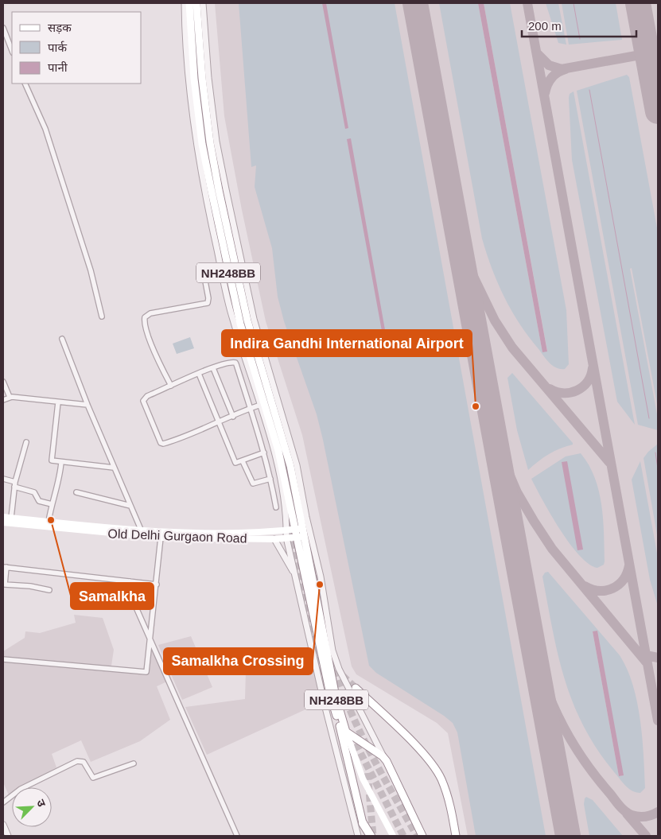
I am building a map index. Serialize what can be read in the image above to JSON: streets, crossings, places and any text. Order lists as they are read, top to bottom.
{
  "streets": {
    "highway": ["NH248BB"],
    "main road": ["Old Delhi Gurgaon Road"]
  },
  "crossings": [
    ["NH248BB", "Old Delhi Gurgaon Road"]
  ],
  "places": ["Indira Gandhi International Airport", "Samalkha", "Samalkha Crossing"],
  "legend": ["सड़क", "पार्क", "पानी"],
  "scale_bar": "200 m",
  "north": "top right"
}
